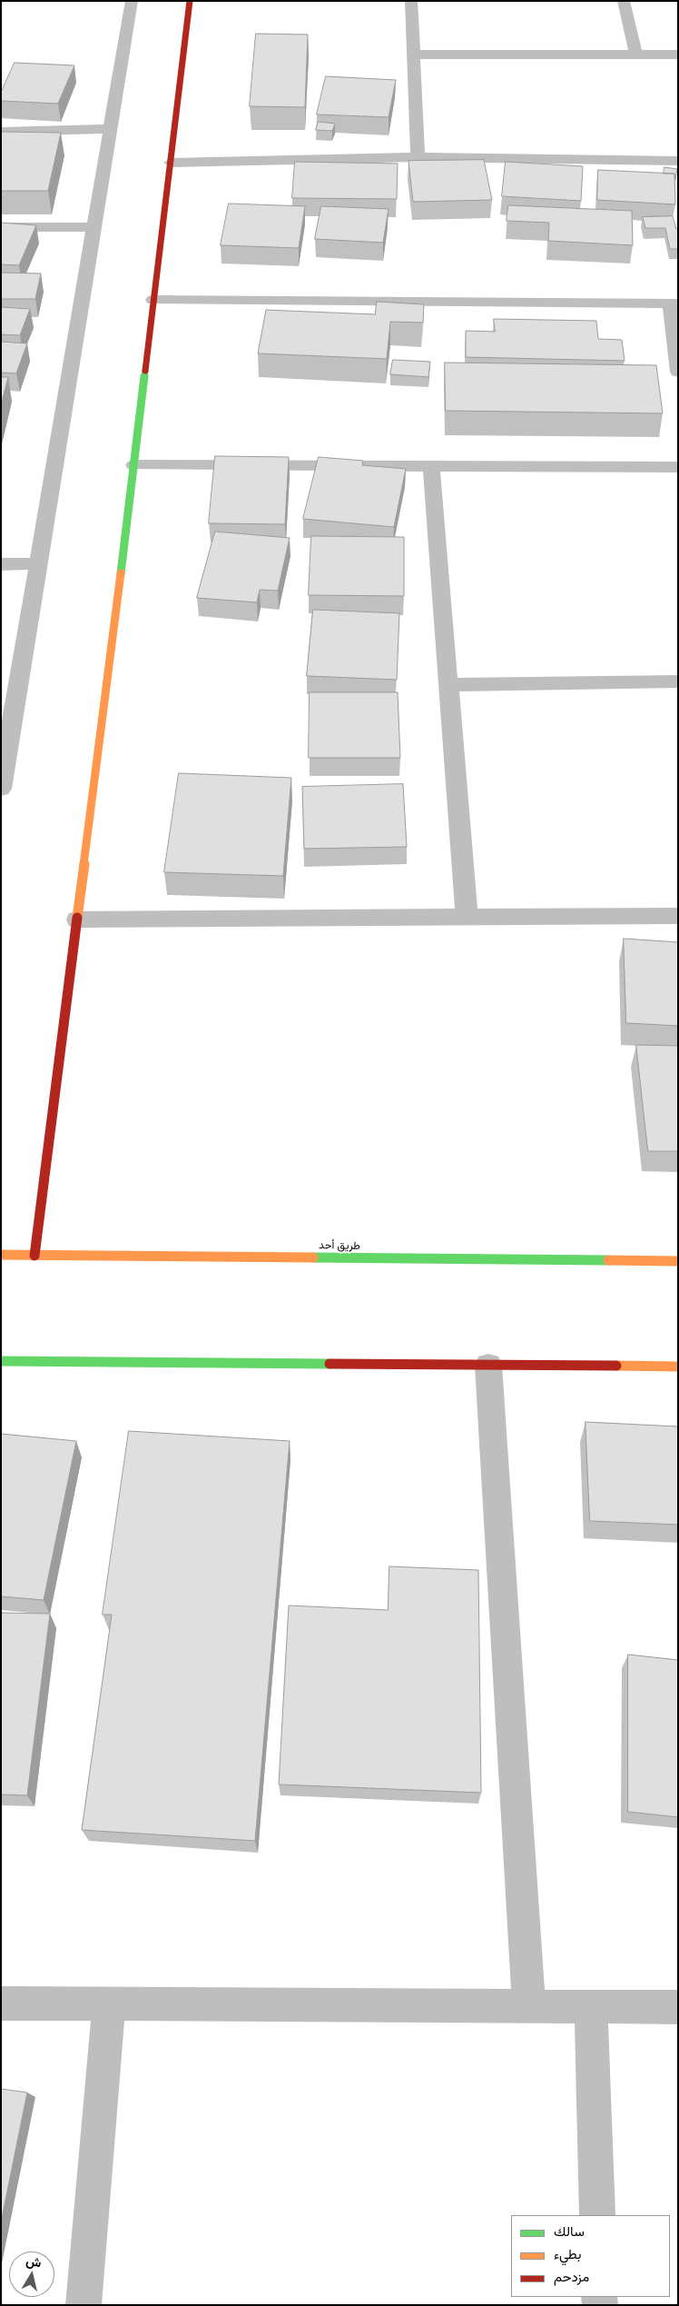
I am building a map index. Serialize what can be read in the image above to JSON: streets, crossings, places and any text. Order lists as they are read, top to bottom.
{
  "streets": {
    "street": ["طريق أحد"]
  },
  "legend": ["سالك", "بطيء", "مزدحم"],
  "north": "top"
}
